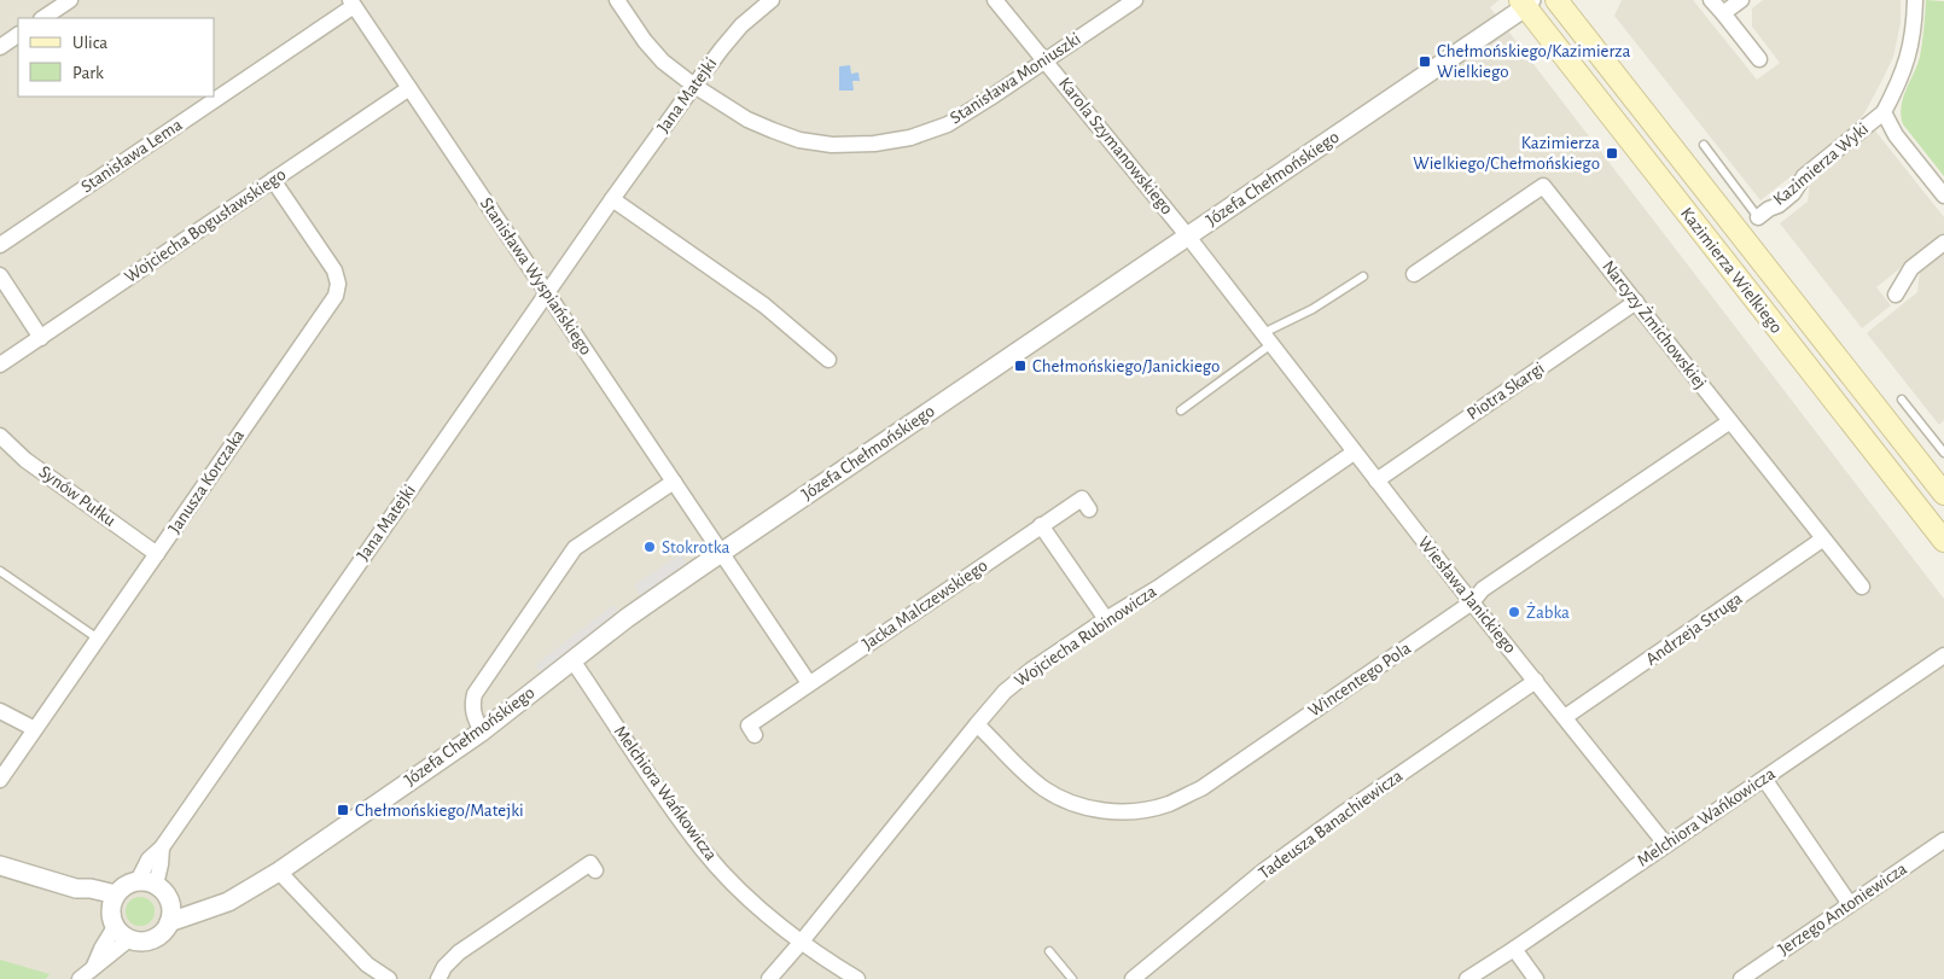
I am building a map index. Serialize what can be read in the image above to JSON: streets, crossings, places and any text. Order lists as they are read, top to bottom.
{
  "streets": {
    "main road": ["Kazimierza Wielkiego"],
    "street": [
      "Stanisława Moniuszki",
      "Jana Matejki",
      "Karola Szymanowskiego",
      "Stanisława Lema",
      "Kazimierza Wyki",
      "Józefa Chełmońskiego",
      "Wojciecha Bogusławskiego",
      "Stanisława Wyspiańskiego",
      "Narcyzy Żmichowskiej",
      "Piotra Skargi",
      "Janusza Korczaka",
      "Synów Pułku",
      "Wiesława Janickiego",
      "Jacka Malczewskiego",
      "Andrzeja Struga",
      "Wojciecha Rubinowicza",
      "Wincentego Pola",
      "Melchiora Wańkowicza",
      "Tadeusza Banachiewicza",
      "Jerzego Antoniewicza"
    ]
  },
  "crossings": [
    ["Stanisława Moniuszki", "Jana Matejki"],
    ["Stanisława Moniuszki", "Karola Szymanowskiego"],
    ["Jana Matejki", "Józefa Chełmońskiego"],
    ["Jana Matejki", "Stanisława Wyspiańskiego"],
    ["Karola Szymanowskiego", "Józefa Chełmońskiego"],
    ["Karola Szymanowskiego", "Wiesława Janickiego"],
    ["Stanisława Lema", "Stanisława Wyspiańskiego"],
    ["Józefa Chełmońskiego", "Kazimierza Wielkiego"],
    ["Józefa Chełmońskiego", "Stanisława Wyspiańskiego"],
    ["Józefa Chełmońskiego", "Wiesława Janickiego"],
    ["Józefa Chełmońskiego", "Melchiora Wańkowicza"],
    ["Wojciecha Bogusławskiego", "Stanisława Wyspiańskiego"],
    ["Wojciecha Bogusławskiego", "Janusza Korczaka"],
    ["Narcyzy Żmichowskiej", "Piotra Skargi"],
    ["Narcyzy Żmichowskiej", "Andrzeja Struga"],
    ["Narcyzy Żmichowskiej", "Wincentego Pola"],
    ["Piotra Skargi", "Wiesława Janickiego"],
    ["Janusza Korczaka", "Synów Pułku"],
    ["Wiesława Janickiego", "Andrzeja Struga"],
    ["Wiesława Janickiego", "Wojciecha Rubinowicza"],
    ["Wiesława Janickiego", "Wincentego Pola"],
    ["Wiesława Janickiego", "Melchiora Wańkowicza"],
    ["Wiesława Janickiego", "Tadeusza Banachiewicza"],
    ["Wojciecha Rubinowicza", "Wincentego Pola"],
    ["Wojciecha Rubinowicza", "Melchiora Wańkowicza"]
  ],
  "places": {
    "transit": [
      "Chełmońskiego/Kazimierza Wielkiego",
      "Kazimierza Wielkiego/Chełmońskiego",
      "Chełmońskiego/Janickiego",
      "Chełmońskiego/Matejki"
    ],
    "other": ["Stokrotka", "Żabka"]
  },
  "legend": ["Ulica", "Park"]
}
